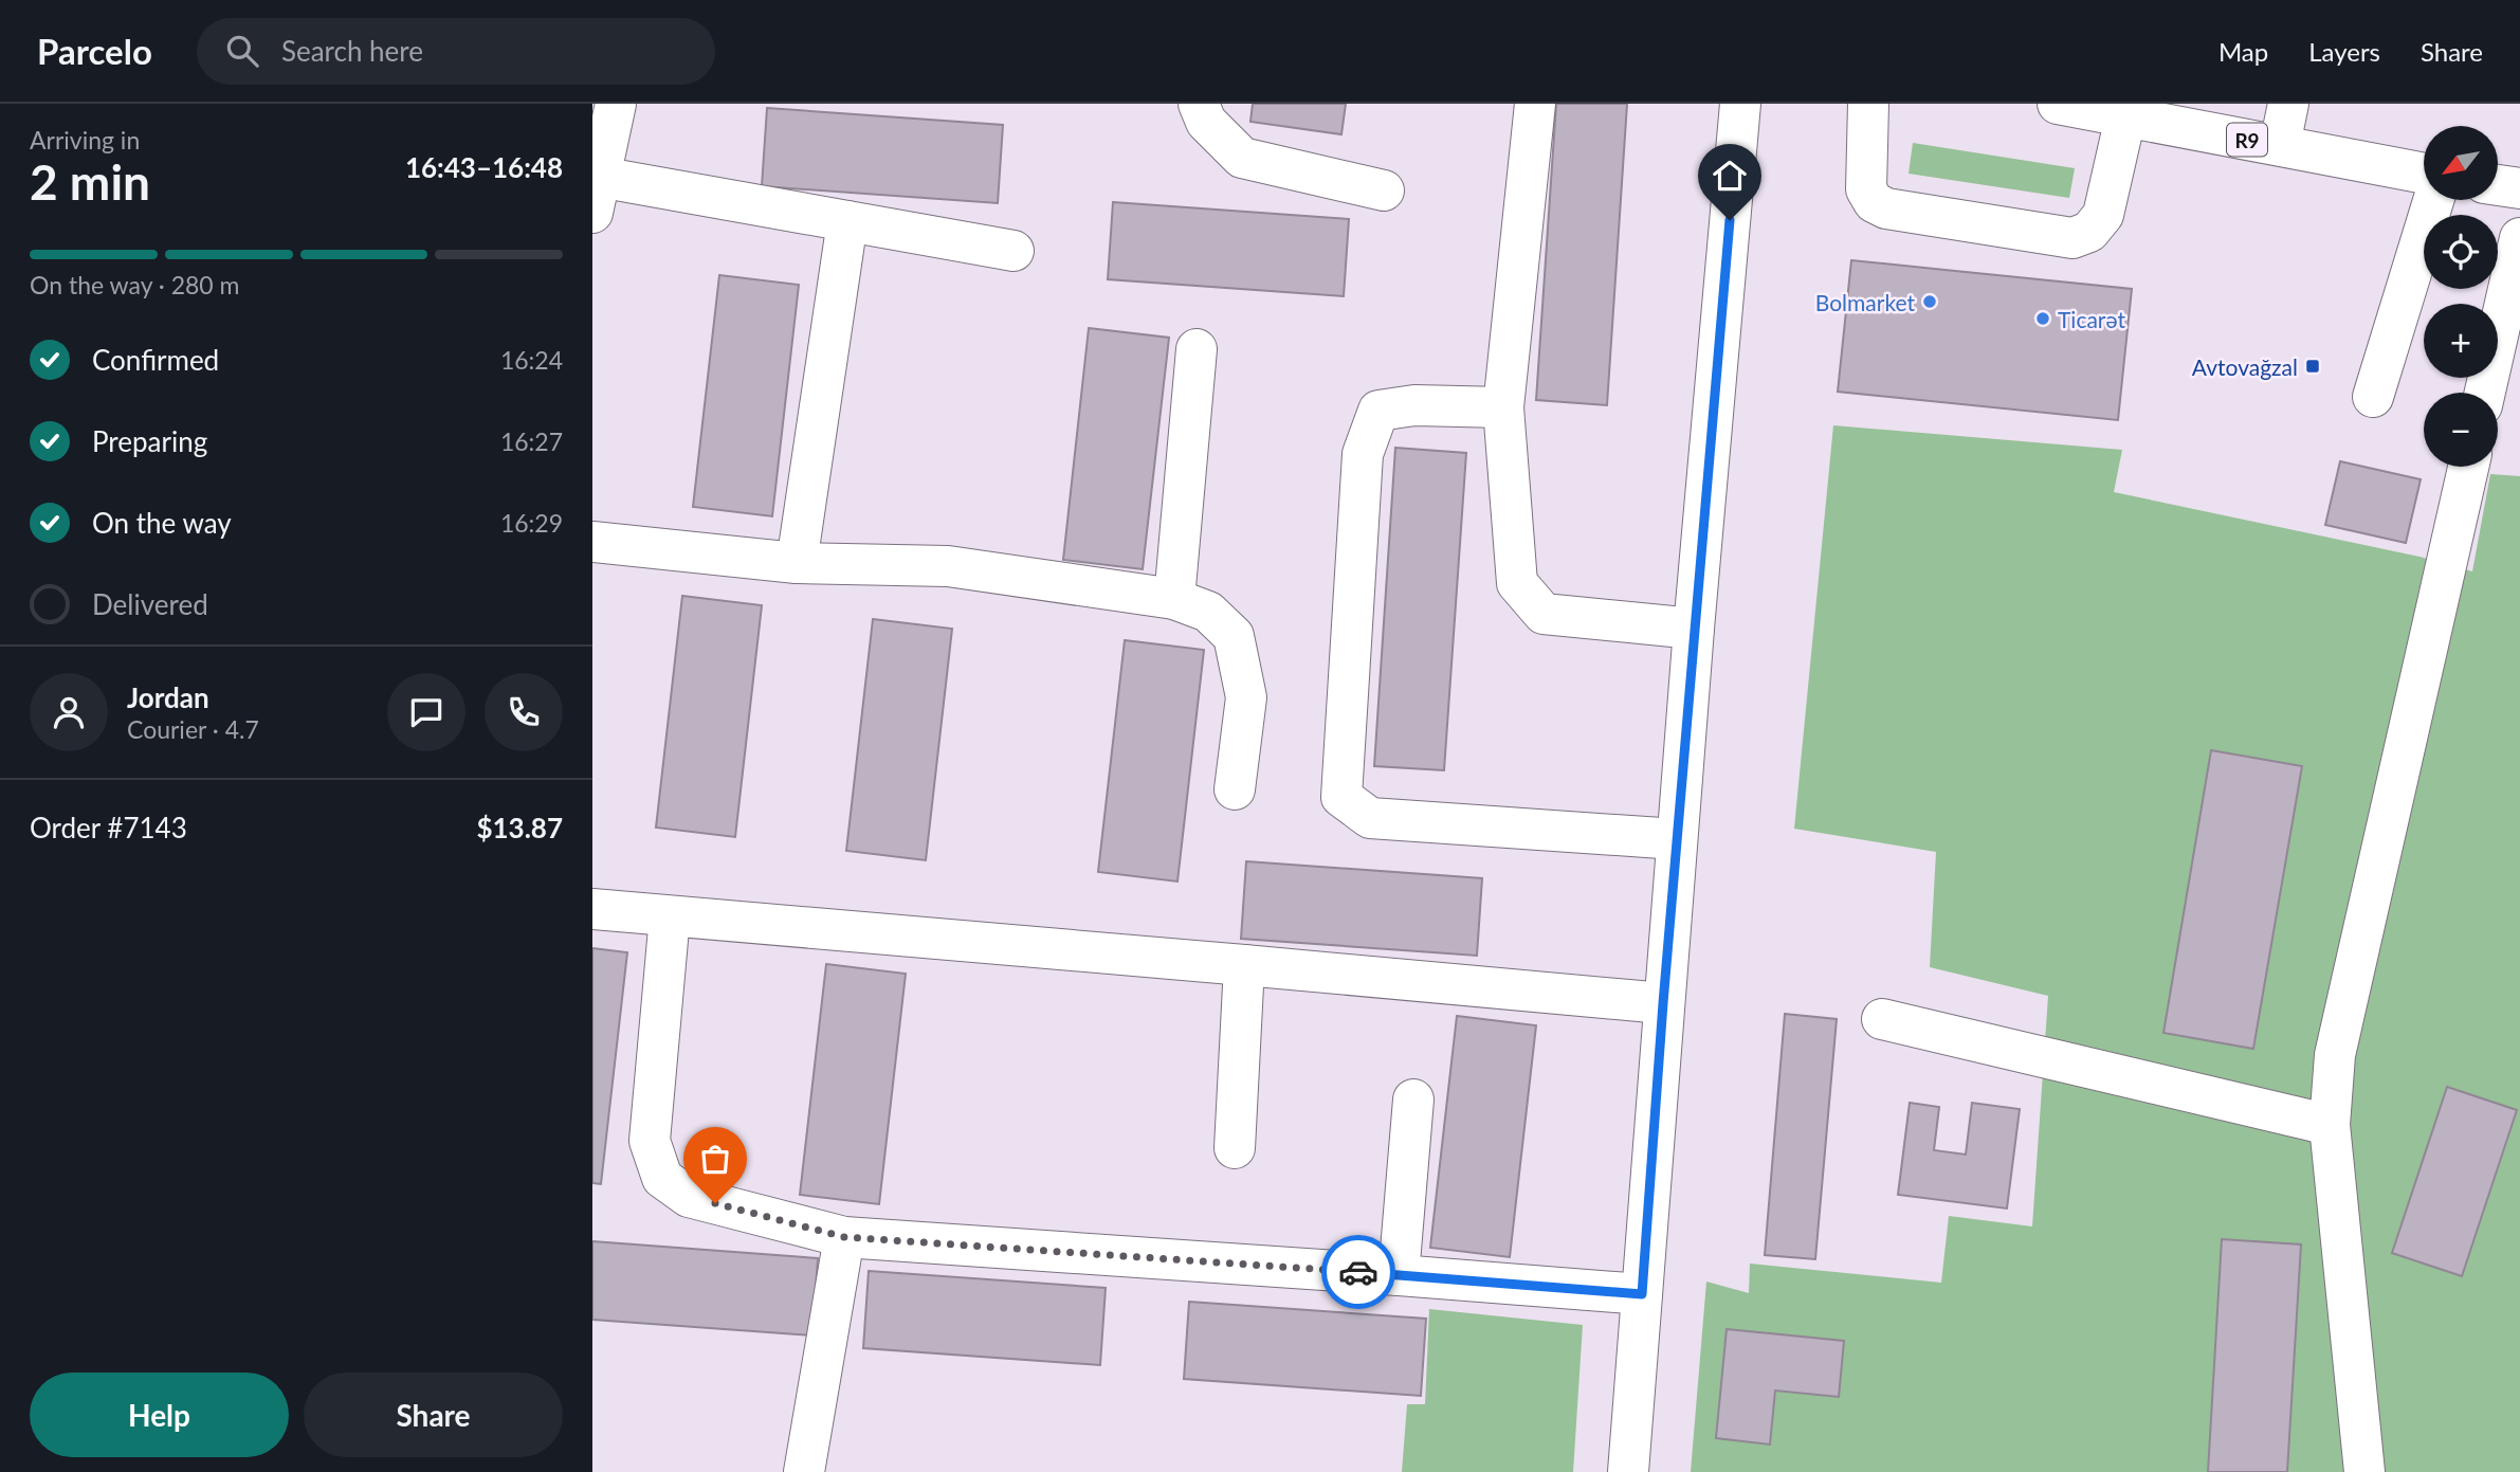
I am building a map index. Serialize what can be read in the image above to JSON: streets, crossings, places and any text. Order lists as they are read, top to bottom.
{
  "streets": {
    "main road": ["R9"]
  },
  "places": {
    "other": ["Bolmarket", "Ticarət"],
    "transit": ["Avtovağzal"]
  },
  "north": "bottom left",
  "page": {
    "header": "Parcelo",
    "search": "Search here",
    "nav": ["Map", "Layers", "Share"],
    "heading": ["2 min", "Arriving in", "16:43–16:48"],
    "panel": [
      "Jordan",
      "Courier · 4.7",
      "Order #7143",
      "$13.87"
    ],
    "map_buttons": ["+", "−"],
    "bar": "On the way · 280 m",
    "list": [
      ["Confirmed", "16:24"],
      ["Preparing", "16:27"],
      ["On the way", "16:29"],
      "Delivered"
    ],
    "buttons": ["Help", "Share"]
  }
}
